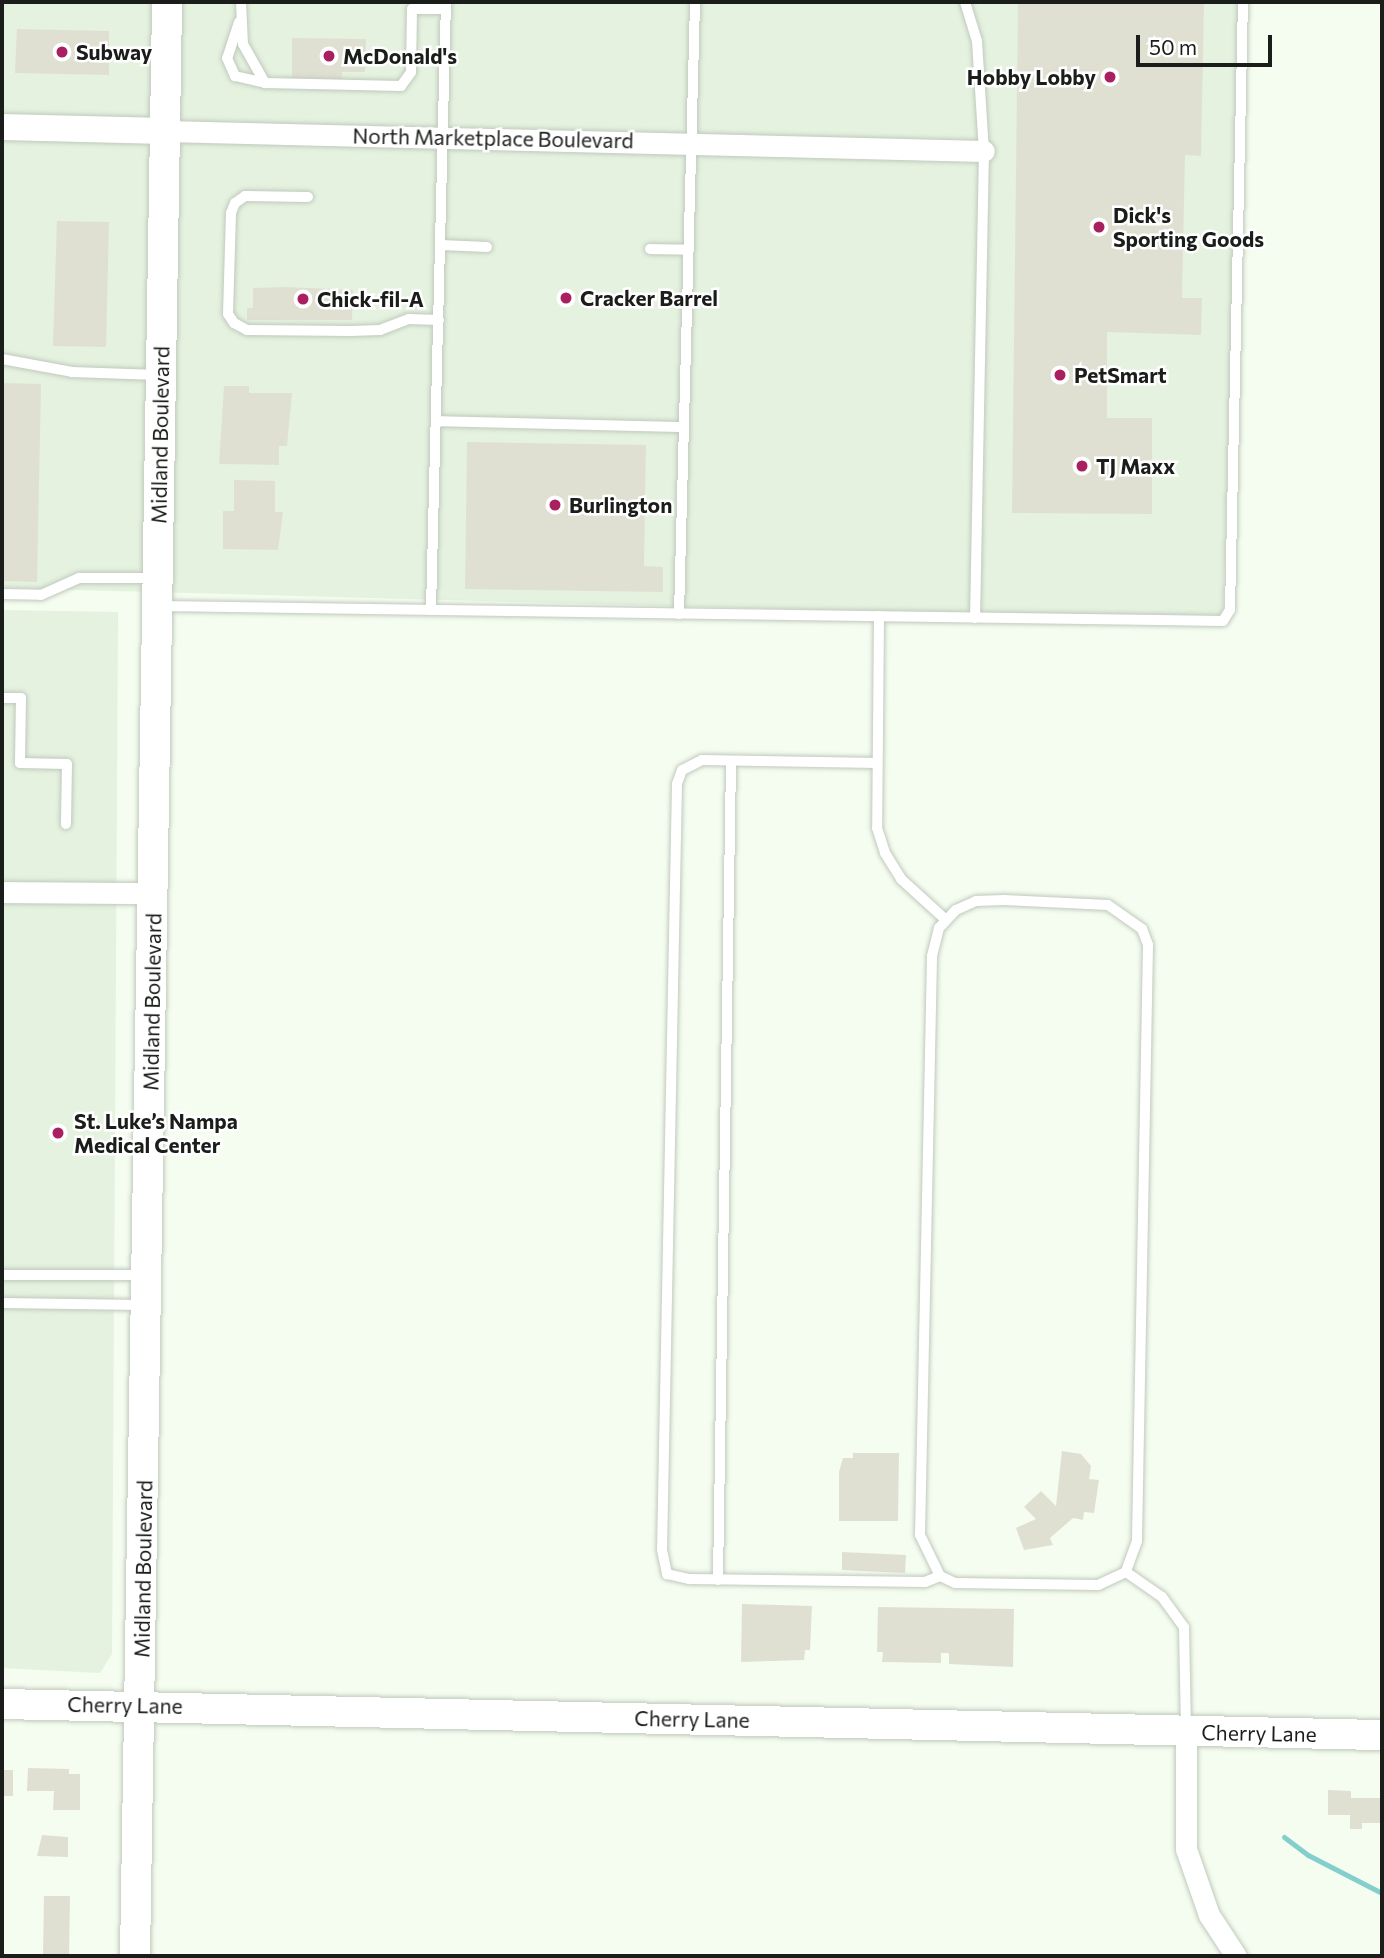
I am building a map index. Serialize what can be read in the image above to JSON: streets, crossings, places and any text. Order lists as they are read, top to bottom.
{
  "streets": {
    "main road": ["Midland Boulevard", "Cherry Lane"],
    "street": ["North Marketplace Boulevard"]
  },
  "crossings": [
    ["North Marketplace Boulevard", "Midland Boulevard"],
    ["Midland Boulevard", "Cherry Lane"]
  ],
  "places": [
    "Subway",
    "McDonald's",
    "Hobby Lobby",
    "Dick's Sporting Goods",
    "Cracker Barrel",
    "Chick-fil-A",
    "PetSmart",
    "TJ Maxx",
    "Burlington",
    "St. Luke’s Nampa Medical Center"
  ],
  "scale_bar": "50 m"
}
